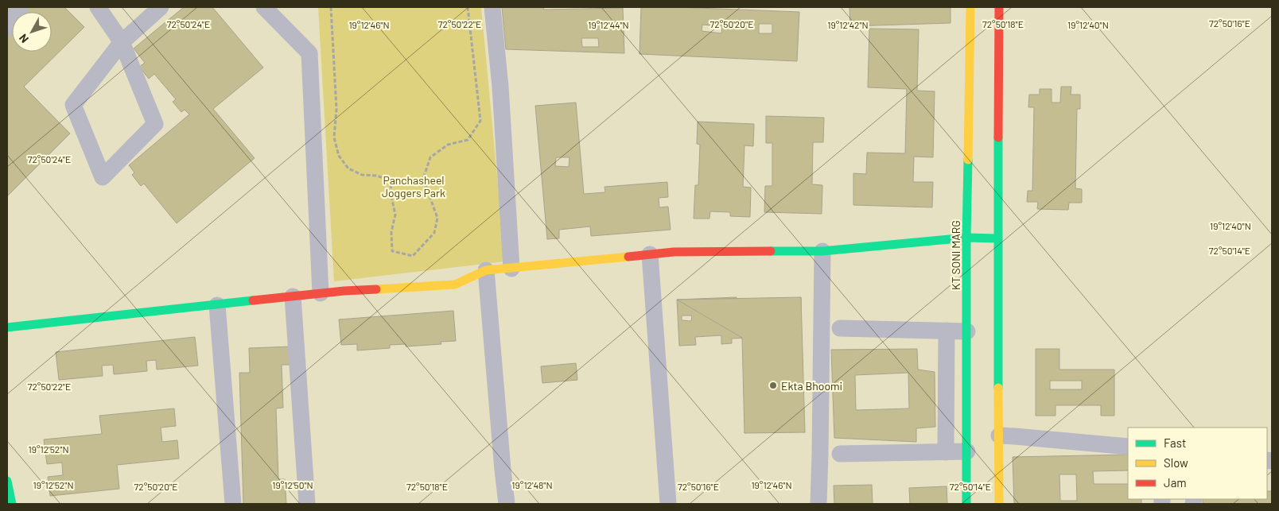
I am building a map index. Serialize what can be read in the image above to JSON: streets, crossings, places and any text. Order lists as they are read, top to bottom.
{
  "streets": {
    "street": ["KT SONI MARG"]
  },
  "parks": ["Panchasheel Joggers Park"],
  "places": ["Ekta Bhoomi"],
  "legend": ["Fast", "Slow", "Jam"],
  "north": "bottom left",
  "coordinates": [
    "72°50'16\"E",
    "72°50'24\"E",
    "72°50'22\"E",
    "72°50'20\"E",
    "72°50'18\"E",
    "19°12'46\"N",
    "19°12'44\"N",
    "19°12'42\"N",
    "19°12'40\"N",
    "72°50'14\"E",
    "19°12'52\"N",
    "19°12'50\"N",
    "19°12'48\"N"
  ]
}
